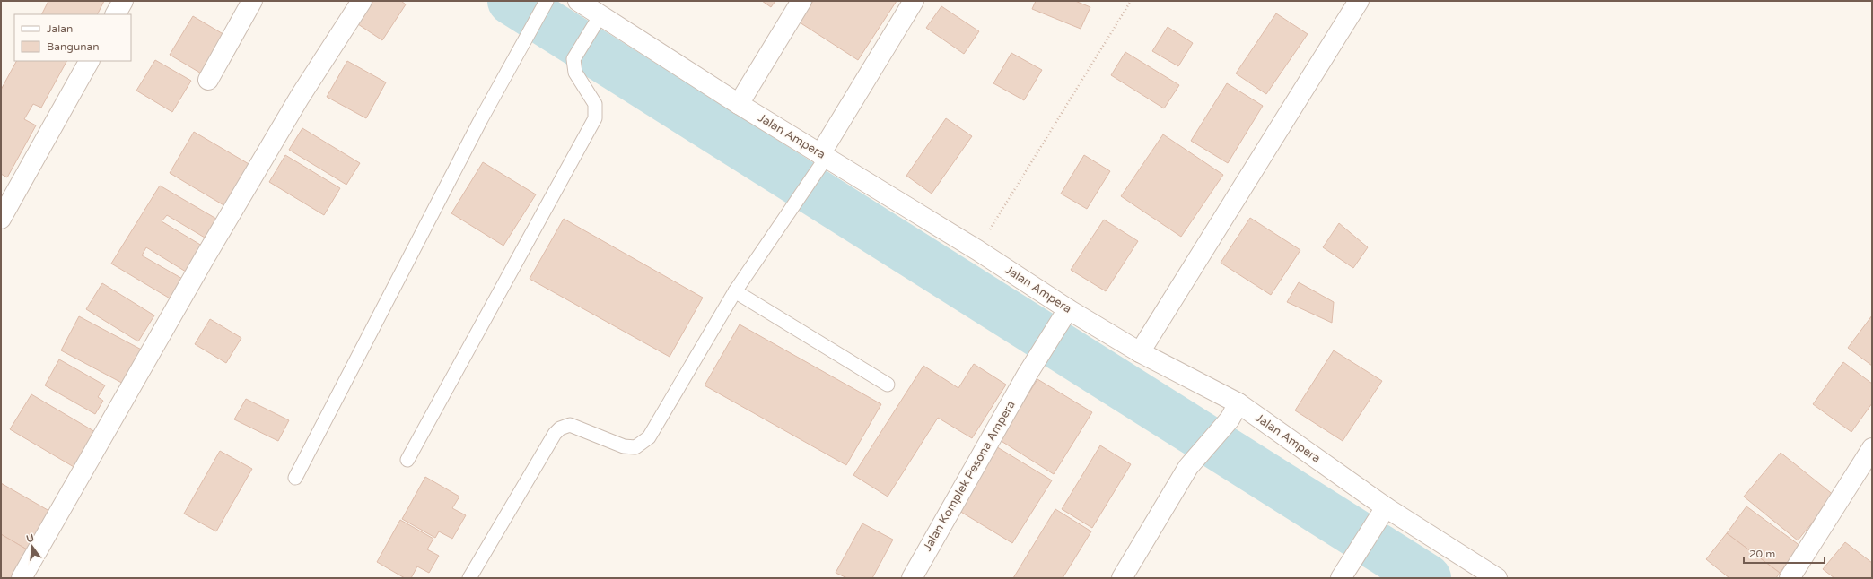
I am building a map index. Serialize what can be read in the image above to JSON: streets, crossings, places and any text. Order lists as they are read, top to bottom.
{
  "streets": {
    "street": ["Jalan Ampera", "Jalan Komplek Pesona Ampera"]
  },
  "crossings": [
    ["Jalan Ampera", "Jalan Komplek Pesona Ampera"]
  ],
  "legend": ["Jalan", "Bangunan"],
  "scale_bar": "20 m",
  "north": "top"
}
